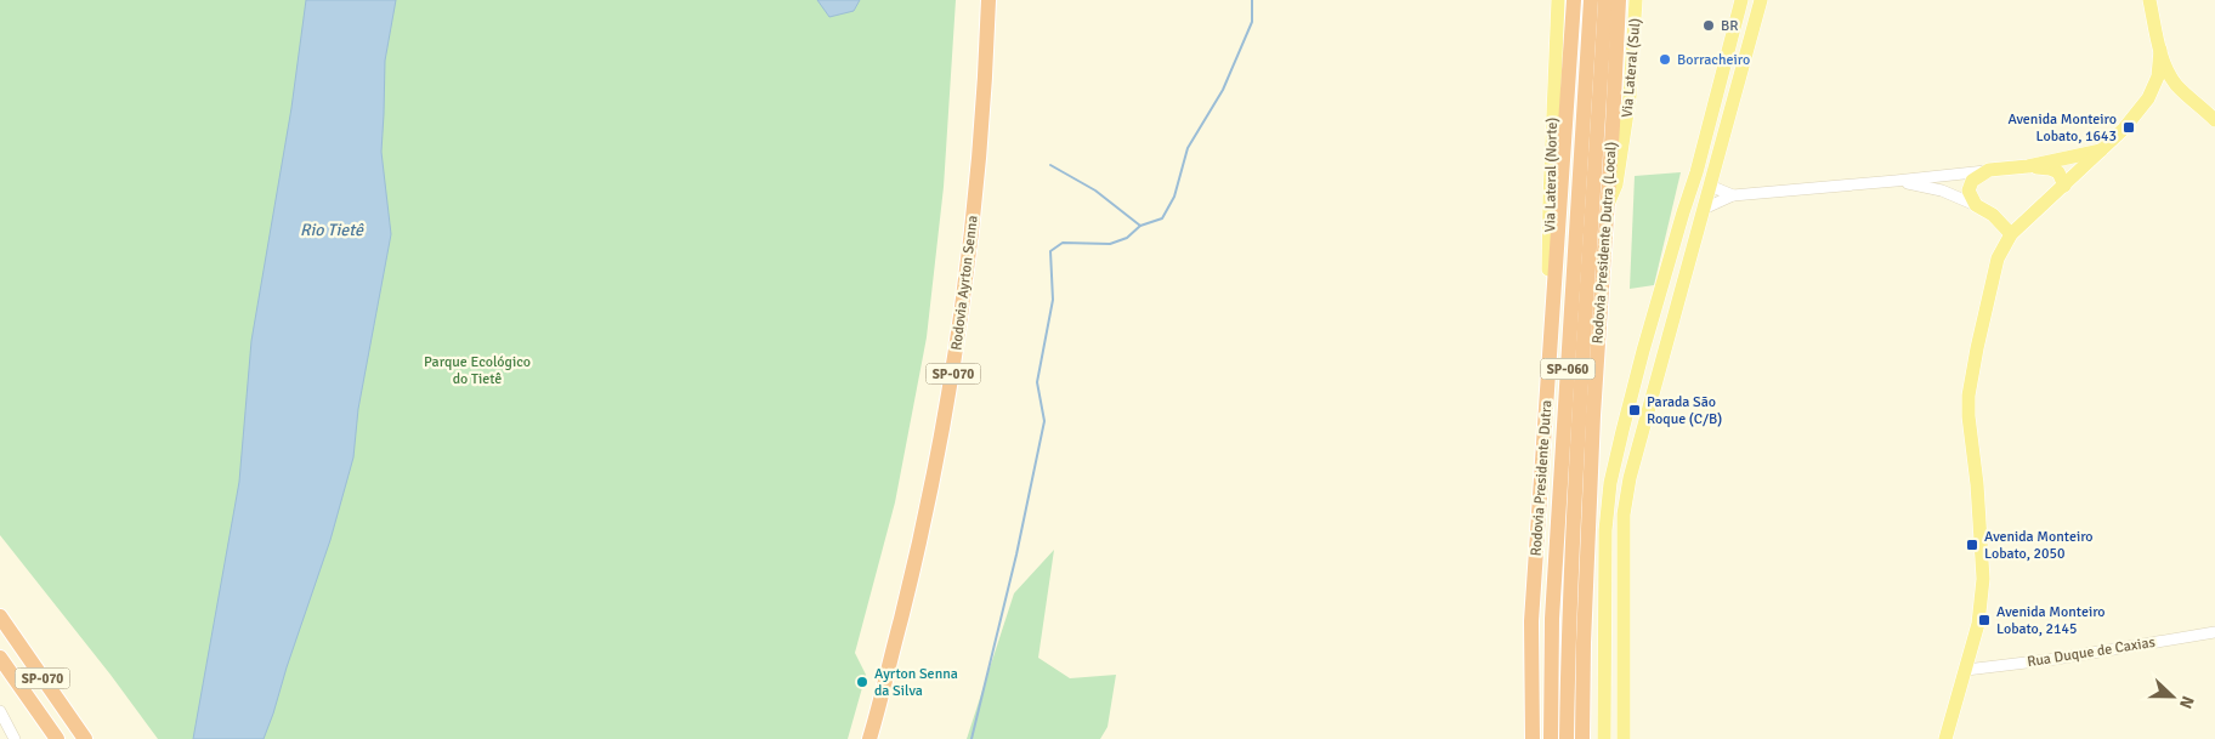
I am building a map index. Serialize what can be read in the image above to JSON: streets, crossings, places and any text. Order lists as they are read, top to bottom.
{
  "streets": {
    "highway": [
      "Rodovia Presidente Dutra (Local)",
      "Rodovia Ayrton Senna",
      "SP-060",
      "SP-070",
      "Rodovia Presidente Dutra"
    ],
    "main road": ["Via Lateral (Sul)", "Via Lateral (Norte)"],
    "street": ["Rua Duque de Caxias"]
  },
  "crossings": [
    ["Via Lateral (Sul)", "Rodovia Presidente Dutra (Local)"],
    ["Via Lateral (Norte)", "Rodovia Presidente Dutra"]
  ],
  "water": ["Rio Tietê"],
  "parks": ["Parque Ecológico do Tietê"],
  "places": {
    "other": ["BR", "Borracheiro", "Ayrton Senna da Silva"],
    "transit": [
      "Avenida Monteiro Lobato, 1643",
      "Parada São Roque (C/B)",
      "Avenida Monteiro Lobato, 2050",
      "Avenida Monteiro Lobato, 2145"
    ]
  },
  "north": "right"
}
